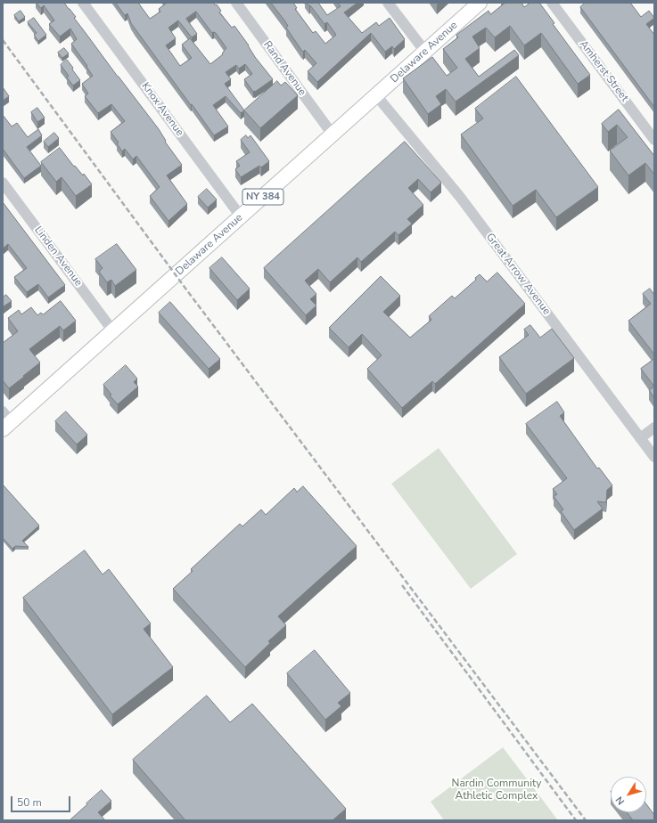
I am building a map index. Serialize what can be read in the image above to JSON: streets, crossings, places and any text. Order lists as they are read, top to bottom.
{
  "streets": {
    "main road": ["Delaware Avenue", "NY 384"],
    "street": [
      "Rand Avenue",
      "Amherst Street",
      "Knox Avenue",
      "Linden Avenue",
      "Great Arrow Avenue"
    ]
  },
  "crossings": [
    ["Delaware Avenue", "Rand Avenue"],
    ["Delaware Avenue", "Knox Avenue"],
    ["Delaware Avenue", "Linden Avenue"],
    ["Delaware Avenue", "Great Arrow Avenue"]
  ],
  "parks": ["Nardin Community Athletic Complex"],
  "scale_bar": "50 m",
  "north": "bottom left"
}
